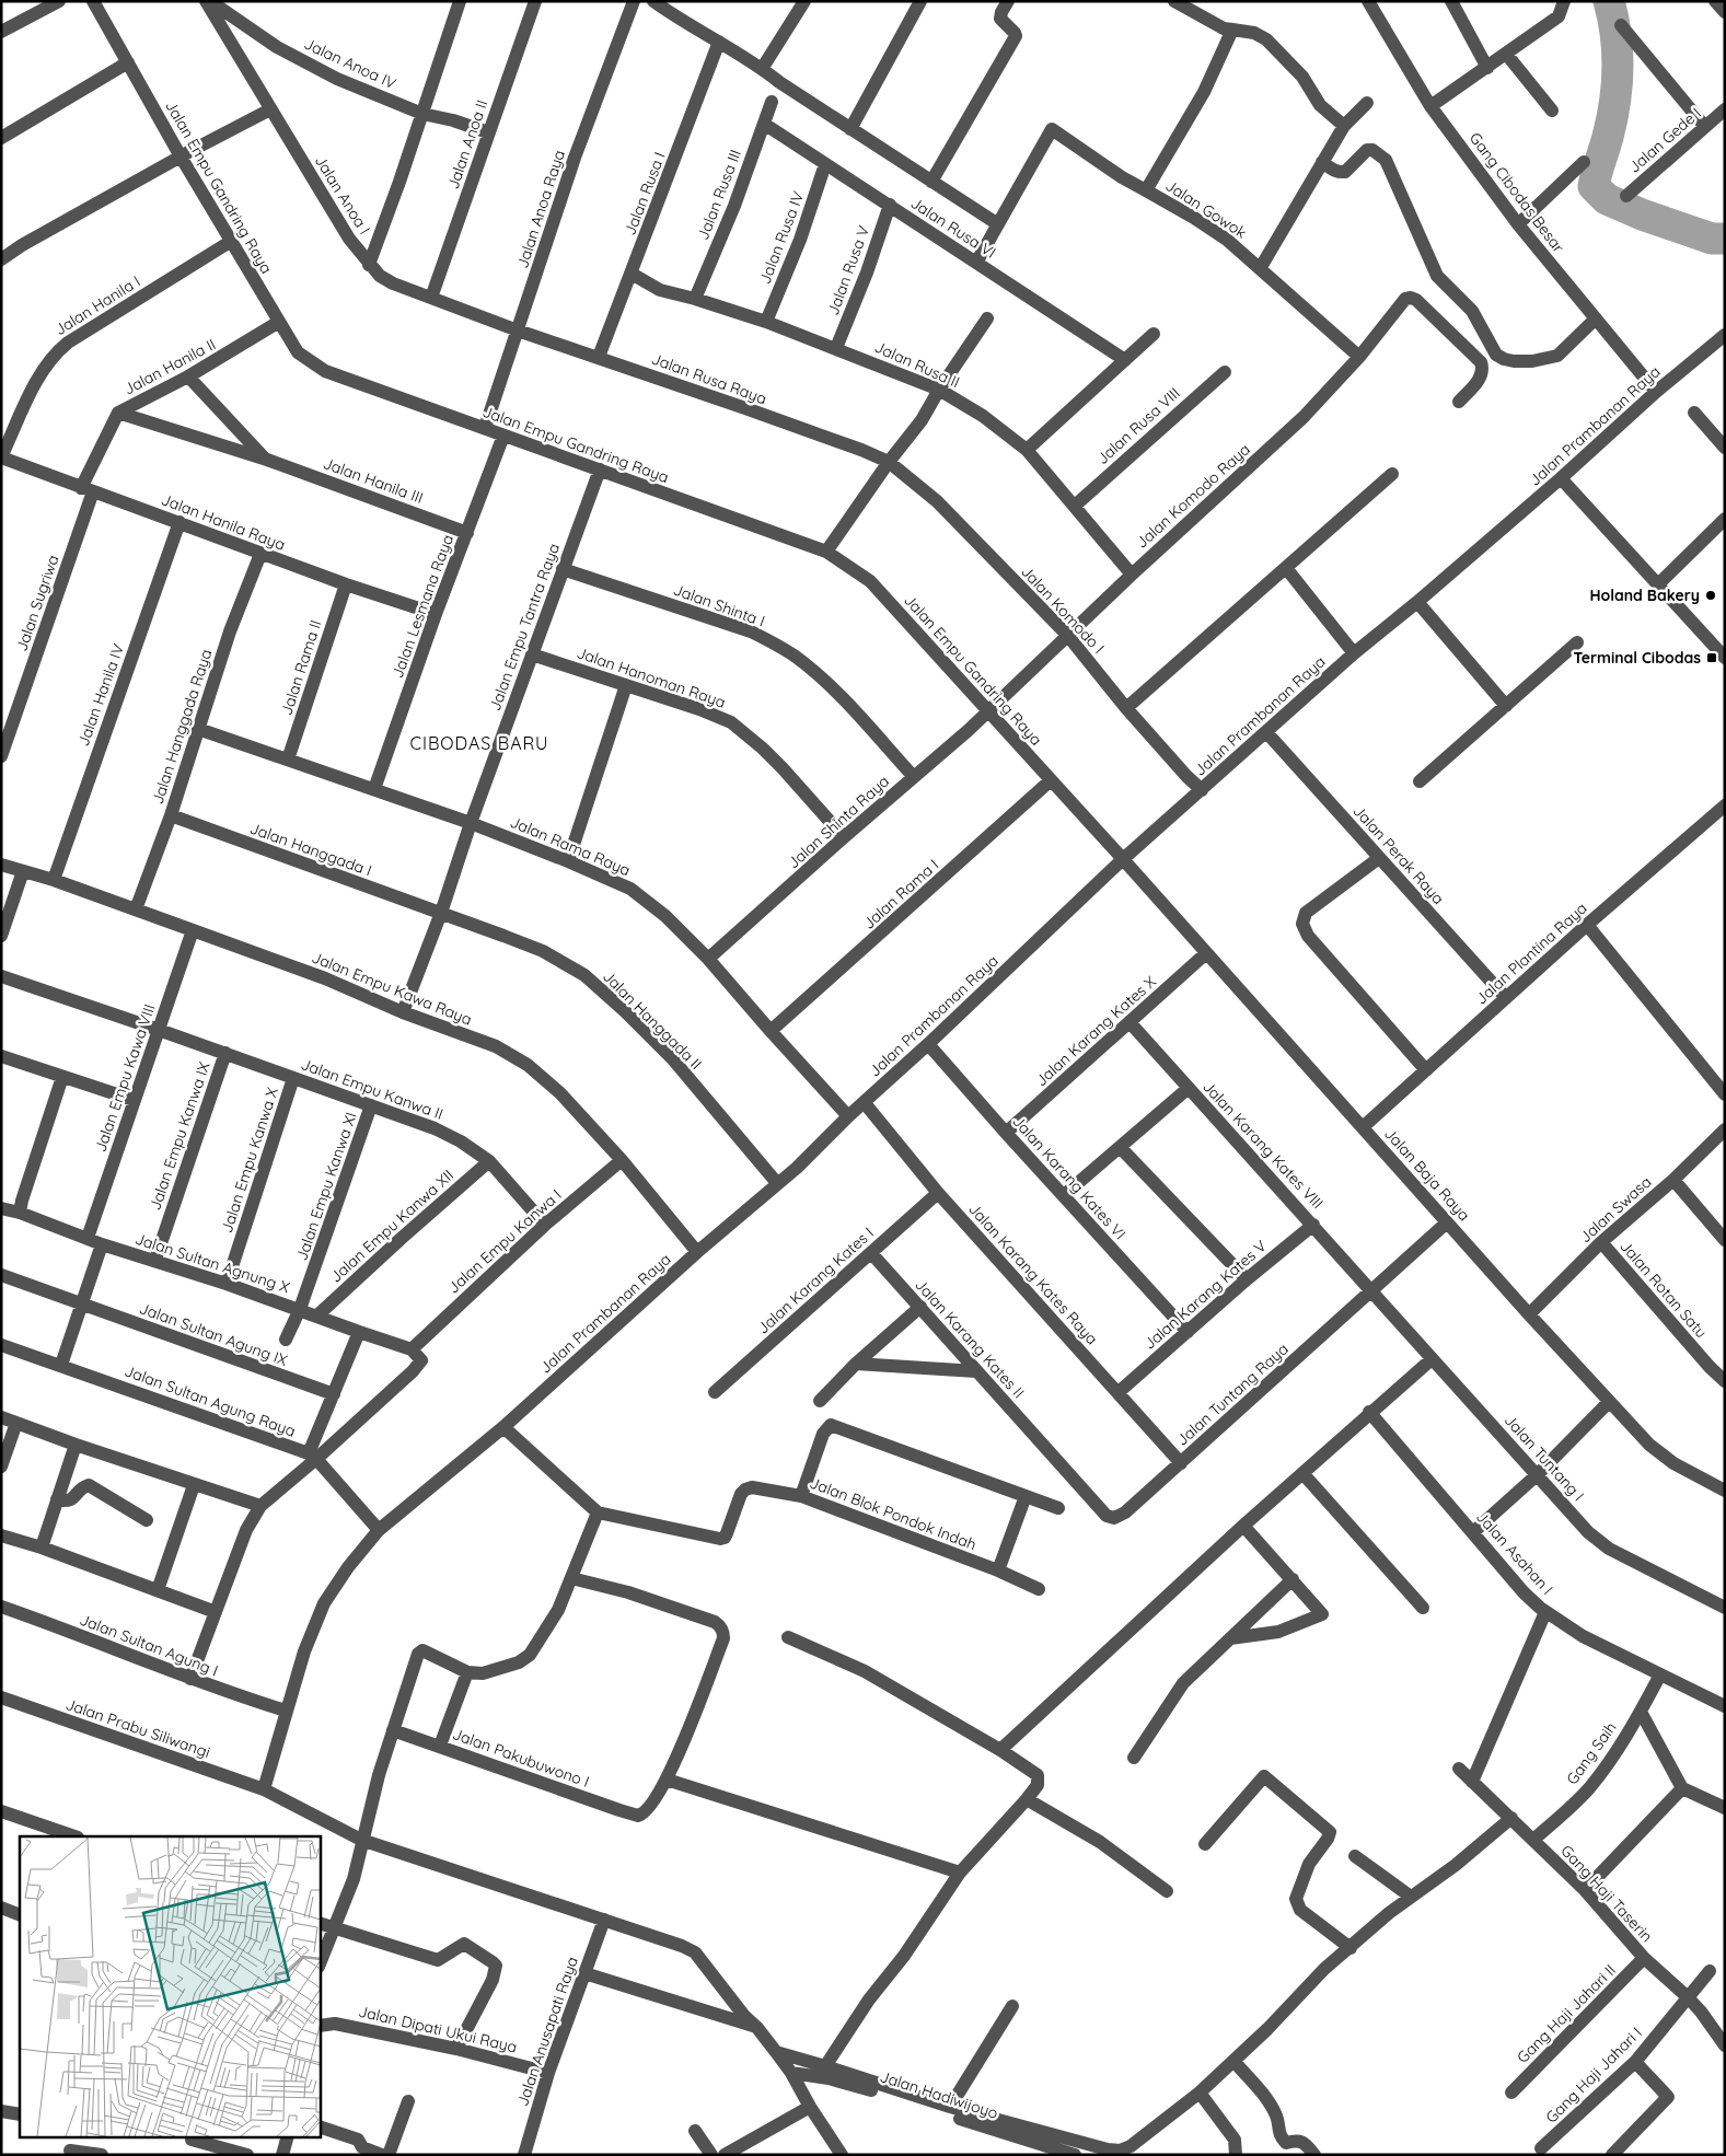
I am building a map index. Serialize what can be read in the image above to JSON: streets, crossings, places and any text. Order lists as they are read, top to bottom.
{
  "streets": {
    "street": [
      "Jalan Anoa IV",
      "Jalan Gede I",
      "Jalan Anoa II",
      "Jalan Empu Gandring Raya",
      "Gang Cibodas Besar",
      "Jalan Rusa I",
      "Jalan Anoa I",
      "Jalan Rusa III",
      "Jalan Anoa Raya",
      "Jalan Gowok",
      "Jalan Rusa VI",
      "Jalan Rusa IV",
      "Jalan Rusa V",
      "Jalan Hanila I",
      "Jalan Rusa II",
      "Jalan Hanila II",
      "Jalan Rusa Raya",
      "Jalan Rusa VIII",
      "Jalan Prambanan Raya",
      "Jalan Hanila III",
      "Jalan Komodo Raya",
      "Jalan Hanila Raya",
      "Jalan Sugriwa",
      "Jalan Shinta I",
      "Jalan Lesmana Raya",
      "Jalan Komodo I",
      "Jalan Empu Tantra Raya",
      "Jalan Rama II",
      "Jalan Hanoman Raya",
      "Jalan Hanila IV",
      "Jalan Hanggada Raya",
      "Jalan Shinta Raya",
      "Jalan Rama Raya",
      "Jalan Hanggada I",
      "Jalan Perak Raya",
      "Jalan Rama I",
      "Jalan Plantina Raya",
      "Jalan Empu Kawa Raya",
      "Jalan Hanggada II",
      "Jalan Karang Kates X",
      "Jalan Empu Kawa VIII",
      "Jalan Empu Kanwa II",
      "Jalan Empu Kanwa IX",
      "Jalan Karang Kates VIII",
      "Jalan Empu Kanwa X",
      "Jalan Baja Raya",
      "Jalan Karang Kates VI",
      "Jalan Empu Kanwa XI",
      "Jalan Swasa",
      "Jalan Empu Kanwa XII",
      "Jalan Empu Kanwa I",
      "Jalan Sultan Agnung X",
      "Jalan Karang Kates Raya",
      "Jalan Karang Kates I",
      "Jalan Rotan Satu",
      "Jalan Karang Kates V",
      "Jalan Sultan Agung IX",
      "Jalan Karang Kates II",
      "Jalan Tuntang Raya",
      "Jalan Sultan Agung Raya",
      "Jalan Tuntang I",
      "Jalan Blok Pondok Indah",
      "Jalan Asahan I",
      "Jalan Sultan Agung I",
      "Jalan Prabu Siliwangi",
      "Gang Saih",
      "Jalan Pakubuwono I",
      "Gang Haji Taserin",
      "Gang Haji Jahari II",
      "Jalan Dipati Ukui Raya",
      "Jalan Anusapati Raya",
      "Gang Haji Jahari I",
      "Jalan Hadiwijoyo"
    ]
  },
  "crossings": [
    ["Jalan Anoa IV", "Jalan Anoa II"],
    ["Jalan Anoa IV", "Jalan Anoa I"],
    ["Jalan Anoa II", "Jalan Anoa I"],
    ["Jalan Empu Gandring Raya", "Jalan Anoa Raya"],
    ["Jalan Empu Gandring Raya", "Jalan Hanila I"],
    ["Jalan Empu Gandring Raya", "Jalan Hanila II"],
    ["Jalan Empu Gandring Raya", "Jalan Prambanan Raya"],
    ["Jalan Empu Gandring Raya", "Jalan Komodo Raya"],
    ["Jalan Empu Gandring Raya", "Jalan Lesmana Raya"],
    ["Jalan Empu Gandring Raya", "Jalan Empu Tantra Raya"],
    ["Jalan Empu Gandring Raya", "Jalan Shinta Raya"],
    ["Jalan Empu Gandring Raya", "Jalan Rama I"],
    ["Jalan Empu Gandring Raya", "Jalan Baja Raya"],
    ["Gang Cibodas Besar", "Jalan Prambanan Raya"],
    ["Jalan Rusa I", "Jalan Rusa II"],
    ["Jalan Rusa I", "Jalan Rusa Raya"],
    ["Jalan Anoa I", "Jalan Anoa Raya"],
    ["Jalan Anoa I", "Jalan Rusa Raya"],
    ["Jalan Rusa III", "Jalan Rusa VI"],
    ["Jalan Rusa III", "Jalan Rusa II"],
    ["Jalan Anoa Raya", "Jalan Rusa Raya"],
    ["Jalan Gowok", "Jalan Komodo Raya"],
    ["Jalan Rusa VI", "Jalan Rusa IV"],
    ["Jalan Rusa VI", "Jalan Rusa V"],
    ["Jalan Rusa IV", "Jalan Rusa II"],
    ["Jalan Rusa V", "Jalan Rusa II"],
    ["Jalan Hanila I", "Jalan Hanila Raya"],
    ["Jalan Rusa II", "Jalan Rusa VIII"],
    ["Jalan Rusa II", "Jalan Komodo Raya"],
    ["Jalan Hanila II", "Jalan Hanila III"],
    ["Jalan Hanila II", "Jalan Hanila Raya"],
    ["Jalan Hanila II", "Jalan Sugriwa"],
    ["Jalan Rusa Raya", "Jalan Komodo I"],
    ["Jalan Prambanan Raya", "Jalan Komodo I"],
    ["Jalan Prambanan Raya", "Jalan Rama Raya"],
    ["Jalan Prambanan Raya", "Jalan Perak Raya"],
    ["Jalan Prambanan Raya", "Jalan Empu Kawa Raya"],
    ["Jalan Prambanan Raya", "Jalan Hanggada II"],
    ["Jalan Prambanan Raya", "Jalan Baja Raya"],
    ["Jalan Prambanan Raya", "Jalan Karang Kates VI"],
    ["Jalan Prambanan Raya", "Jalan Karang Kates Raya"],
    ["Jalan Prambanan Raya", "Jalan Sultan Agung Raya"],
    ["Jalan Prambanan Raya", "Jalan Sultan Agung I"],
    ["Jalan Prambanan Raya", "Jalan Prabu Siliwangi"],
    ["Jalan Hanila III", "Jalan Lesmana Raya"],
    ["Jalan Komodo Raya", "Jalan Komodo I"],
    ["Jalan Komodo Raya", "Jalan Shinta Raya"],
    ["Jalan Hanila Raya", "Jalan Sugriwa"],
    ["Jalan Hanila Raya", "Jalan Lesmana Raya"],
    ["Jalan Hanila Raya", "Jalan Rama II"],
    ["Jalan Hanila Raya", "Jalan Hanila IV"],
    ["Jalan Hanila Raya", "Jalan Hanggada Raya"],
    ["Jalan Shinta I", "Jalan Empu Tantra Raya"],
    ["Jalan Shinta I", "Jalan Shinta Raya"],
    ["Jalan Lesmana Raya", "Jalan Rama Raya"],
    ["Jalan Empu Tantra Raya", "Jalan Hanoman Raya"],
    ["Jalan Empu Tantra Raya", "Jalan Rama Raya"],
    ["Jalan Empu Tantra Raya", "Jalan Hanggada I"],
    ["Jalan Empu Tantra Raya", "Jalan Empu Kawa Raya"],
    ["Jalan Empu Tantra Raya", "Jalan Hanggada II"],
    ["Jalan Rama II", "Jalan Rama Raya"],
    ["Jalan Hanoman Raya", "Jalan Shinta Raya"],
    ["Jalan Hanila IV", "Jalan Empu Kawa Raya"],
    ["Jalan Hanggada Raya", "Jalan Rama Raya"],
    ["Jalan Hanggada Raya", "Jalan Hanggada I"],
    ["Jalan Hanggada Raya", "Jalan Empu Kawa Raya"],
    ["Jalan Shinta Raya", "Jalan Rama Raya"],
    ["Jalan Rama Raya", "Jalan Rama I"],
    ["Jalan Hanggada I", "Jalan Hanggada II"],
    ["Jalan Perak Raya", "Jalan Plantina Raya"],
    ["Jalan Plantina Raya", "Jalan Baja Raya"],
    ["Jalan Empu Kawa Raya", "Jalan Empu Kawa VIII"],
    ["Jalan Empu Kawa Raya", "Jalan Empu Kanwa I"],
    ["Jalan Karang Kates X", "Jalan Karang Kates VIII"],
    ["Jalan Karang Kates X", "Jalan Baja Raya"],
    ["Jalan Karang Kates X", "Jalan Karang Kates VI"],
    ["Jalan Empu Kawa VIII", "Jalan Empu Kanwa II"],
    ["Jalan Empu Kawa VIII", "Jalan Sultan Agnung X"],
    ["Jalan Empu Kanwa II", "Jalan Empu Kanwa IX"],
    ["Jalan Empu Kanwa II", "Jalan Empu Kanwa X"],
    ["Jalan Empu Kanwa II", "Jalan Empu Kanwa XI"],
    ["Jalan Empu Kanwa II", "Jalan Empu Kanwa XII"],
    ["Jalan Empu Kanwa II", "Jalan Empu Kanwa I"],
    ["Jalan Empu Kanwa IX", "Jalan Sultan Agnung X"],
    ["Jalan Karang Kates VIII", "Jalan Karang Kates V"],
    ["Jalan Karang Kates VIII", "Jalan Tuntang Raya"],
    ["Jalan Karang Kates VIII", "Jalan Tuntang I"],
    ["Jalan Empu Kanwa X", "Jalan Sultan Agnung X"],
    ["Jalan Baja Raya", "Jalan Swasa"],
    ["Jalan Baja Raya", "Jalan Tuntang Raya"],
    ["Jalan Karang Kates VI", "Jalan Karang Kates V"],
    ["Jalan Empu Kanwa XI", "Jalan Sultan Agnung X"],
    ["Jalan Swasa", "Jalan Rotan Satu"],
    ["Jalan Empu Kanwa XII", "Jalan Sultan Agnung X"],
    ["Jalan Empu Kanwa I", "Jalan Sultan Agnung X"],
    ["Jalan Karang Kates Raya", "Jalan Karang Kates I"],
    ["Jalan Karang Kates Raya", "Jalan Karang Kates V"],
    ["Jalan Karang Kates Raya", "Jalan Tuntang Raya"],
    ["Jalan Karang Kates I", "Jalan Karang Kates II"],
    ["Jalan Karang Kates II", "Jalan Tuntang Raya"],
    ["Jalan Tuntang Raya", "Jalan Tuntang I"],
    ["Jalan Asahan I", "Gang Saih"],
    ["Jalan Prabu Siliwangi", "Jalan Anusapati Raya"],
    ["Jalan Prabu Siliwangi", "Jalan Hadiwijoyo"],
    ["Gang Saih", "Gang Haji Taserin"],
    ["Gang Haji Taserin", "Gang Haji Jahari II"],
    ["Gang Haji Taserin", "Gang Haji Jahari I"],
    ["Jalan Dipati Ukui Raya", "Jalan Anusapati Raya"]
  ],
  "districts": ["CIBODAS BARU"],
  "places": {
    "other": ["Holand Bakery"],
    "transit": ["Terminal Cibodas"]
  }
}
